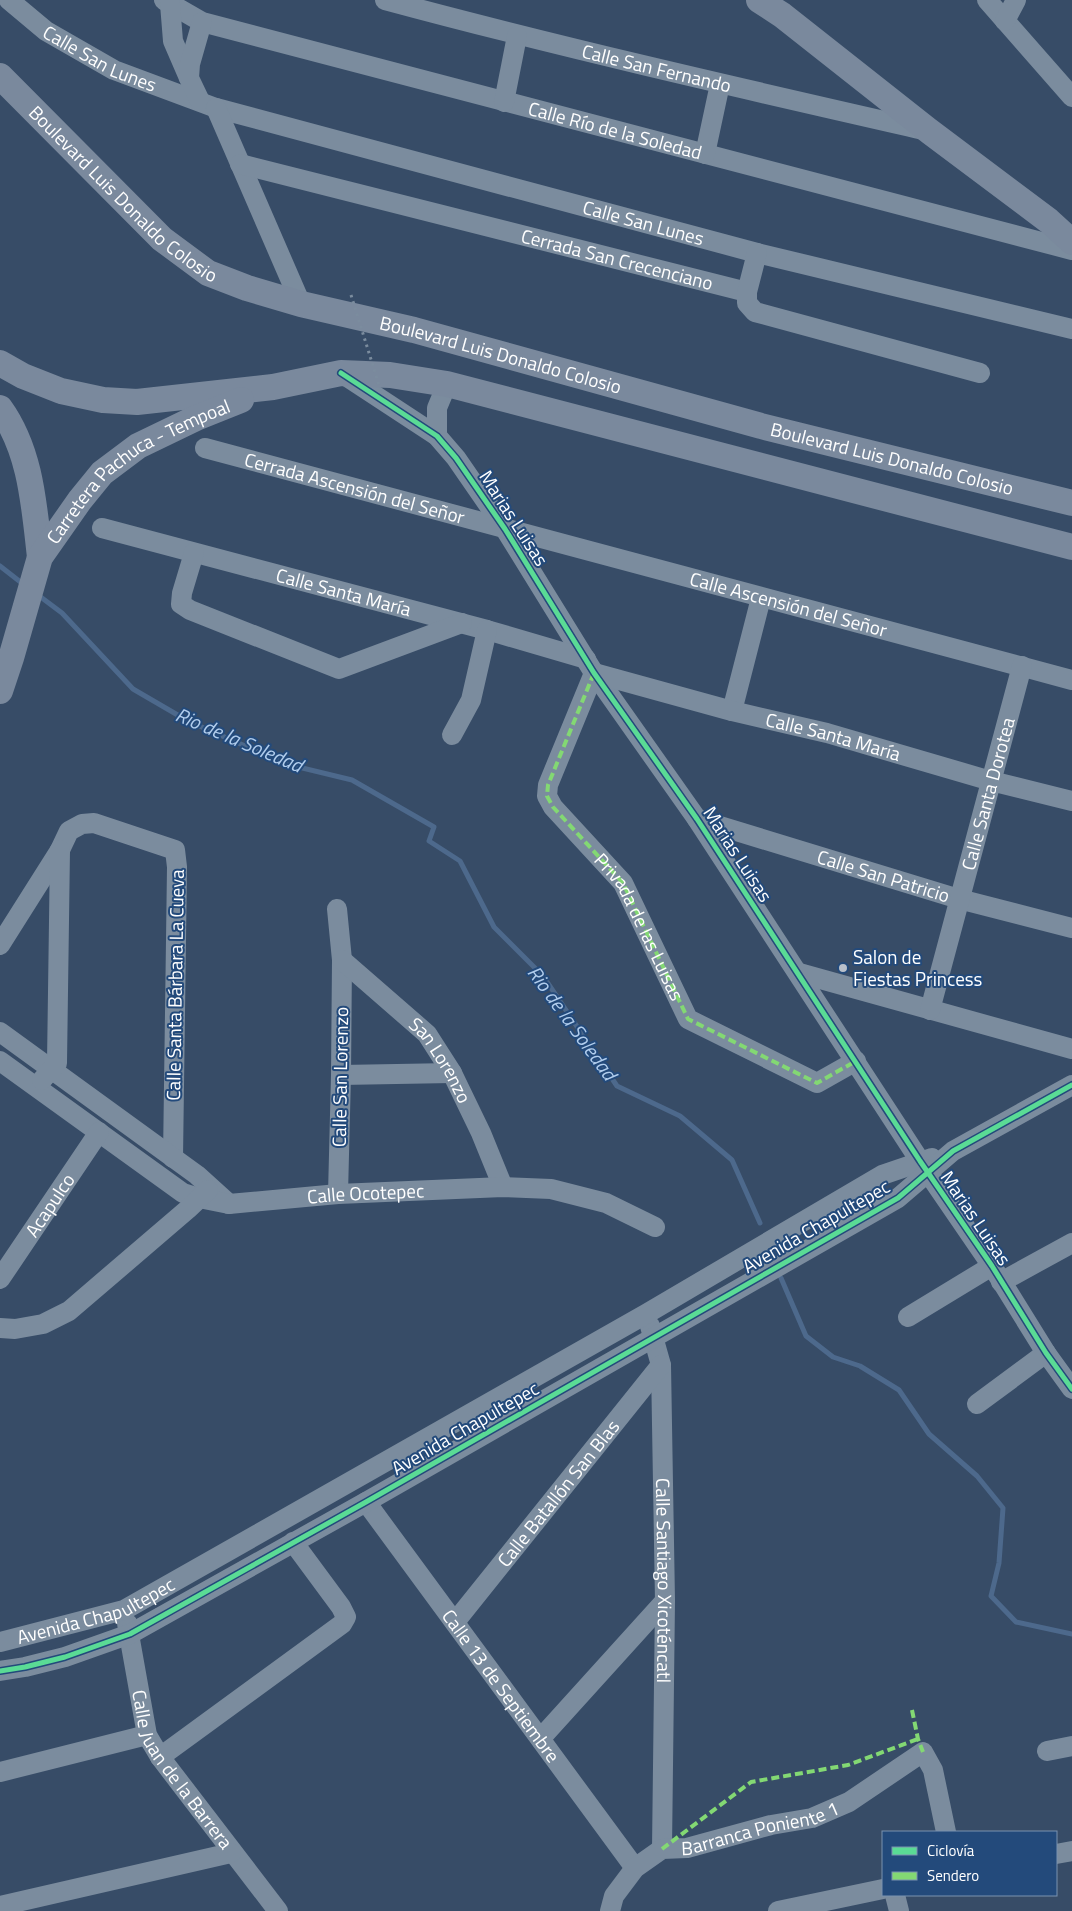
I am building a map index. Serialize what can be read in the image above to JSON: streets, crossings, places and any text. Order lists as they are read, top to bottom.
{
  "streets": {
    "main road": ["Boulevard Luis Donaldo Colosio", "Carretera Pachuca - Tempoal"],
    "street": [
      "Calle San Lunes",
      "Calle San Fernando",
      "Calle Río de la Soledad",
      "Cerrada San Crecenciano",
      "Cerrada Ascensión del Señor",
      "Marias Luisas",
      "Calle Santa María",
      "Calle Ascensión del Señor",
      "Calle Santa Dorotea",
      "Calle San Patricio",
      "Privada de las Luisas",
      "Calle Santa Bárbara La Cueva",
      "San Lorenzo",
      "Calle San Lorenzo",
      "Calle Ocotepec",
      "Acapulco",
      "Avenida Chapultepec",
      "Calle Batallón San Blas",
      "Calle Santiago Xicoténcatl",
      "Calle 13 de Septiembre",
      "Calle Juan de la Barrera",
      "Barranca Poniente 1"
    ]
  },
  "crossings": [
    ["Calle San Lunes", "Calle Río de la Soledad"],
    ["Calle San Lunes", "Boulevard Luis Donaldo Colosio"],
    ["Calle San Lunes", "Cerrada San Crecenciano"],
    ["Boulevard Luis Donaldo Colosio", "Carretera Pachuca - Tempoal"],
    ["Boulevard Luis Donaldo Colosio", "Marias Luisas"],
    ["Cerrada Ascensión del Señor", "Marias Luisas"],
    ["Cerrada Ascensión del Señor", "Calle Ascensión del Señor"],
    ["Marias Luisas", "Calle Santa María"],
    ["Marias Luisas", "Calle Ascensión del Señor"],
    ["Marias Luisas", "Calle San Patricio"],
    ["Marias Luisas", "Privada de las Luisas"],
    ["Marias Luisas", "Avenida Chapultepec"],
    ["Calle Santa María", "Calle Santa Dorotea"],
    ["Calle Santa María", "Privada de las Luisas"],
    ["Calle Ascensión del Señor", "Calle Santa Dorotea"],
    ["Calle Santa Dorotea", "Calle San Patricio"],
    ["San Lorenzo", "Calle San Lorenzo"],
    ["San Lorenzo", "Calle Ocotepec"],
    ["Calle San Lorenzo", "Calle Ocotepec"],
    ["Avenida Chapultepec", "Calle Santiago Xicoténcatl"],
    ["Avenida Chapultepec", "Calle 13 de Septiembre"],
    ["Avenida Chapultepec", "Calle Juan de la Barrera"],
    ["Calle Batallón San Blas", "Calle Santiago Xicoténcatl"],
    ["Calle Batallón San Blas", "Calle 13 de Septiembre"],
    ["Calle Santiago Xicoténcatl", "Barranca Poniente 1"],
    ["Calle 13 de Septiembre", "Barranca Poniente 1"]
  ],
  "water": ["Rio de la Soledad"],
  "places": ["Salon de Fiestas Princess"],
  "legend": ["Ciclovía", "Sendero"]
}
